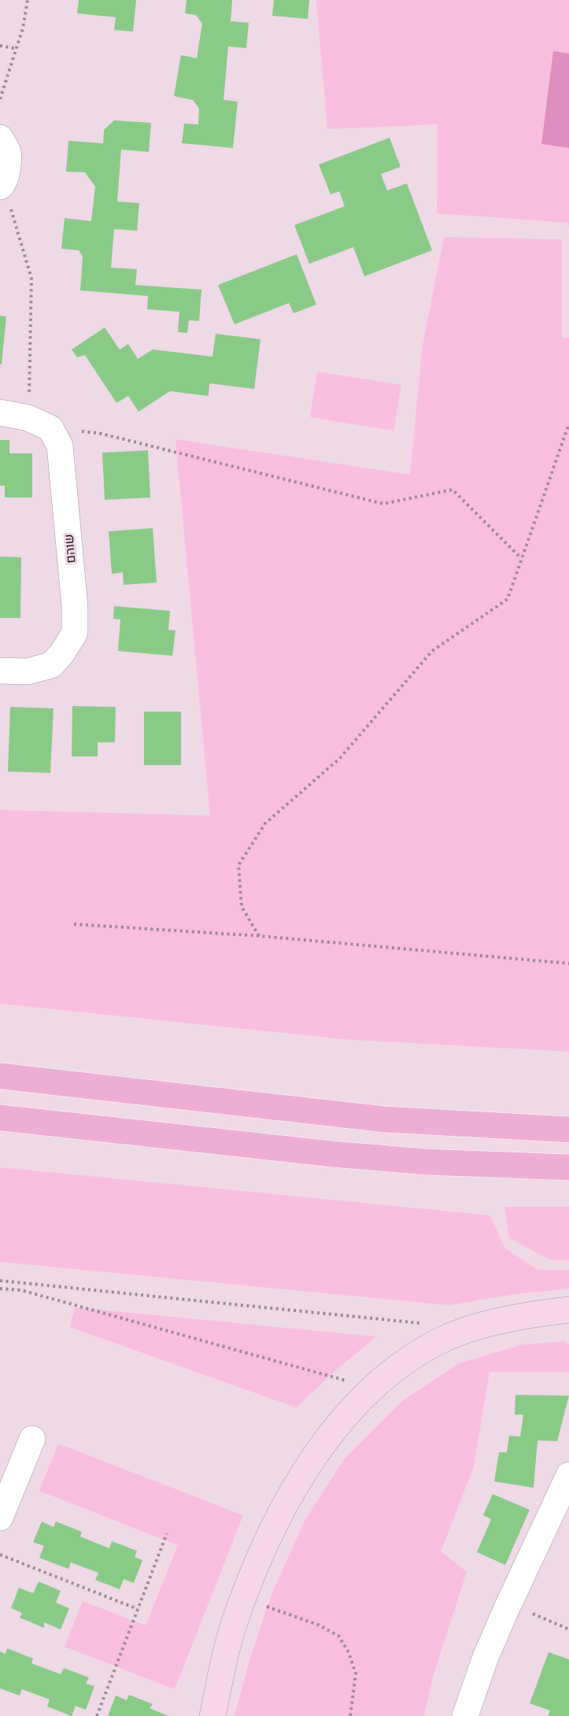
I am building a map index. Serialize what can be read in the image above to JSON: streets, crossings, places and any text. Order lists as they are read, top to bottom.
{
  "streets": {
    "street": ["שוהם"]
  }
}
